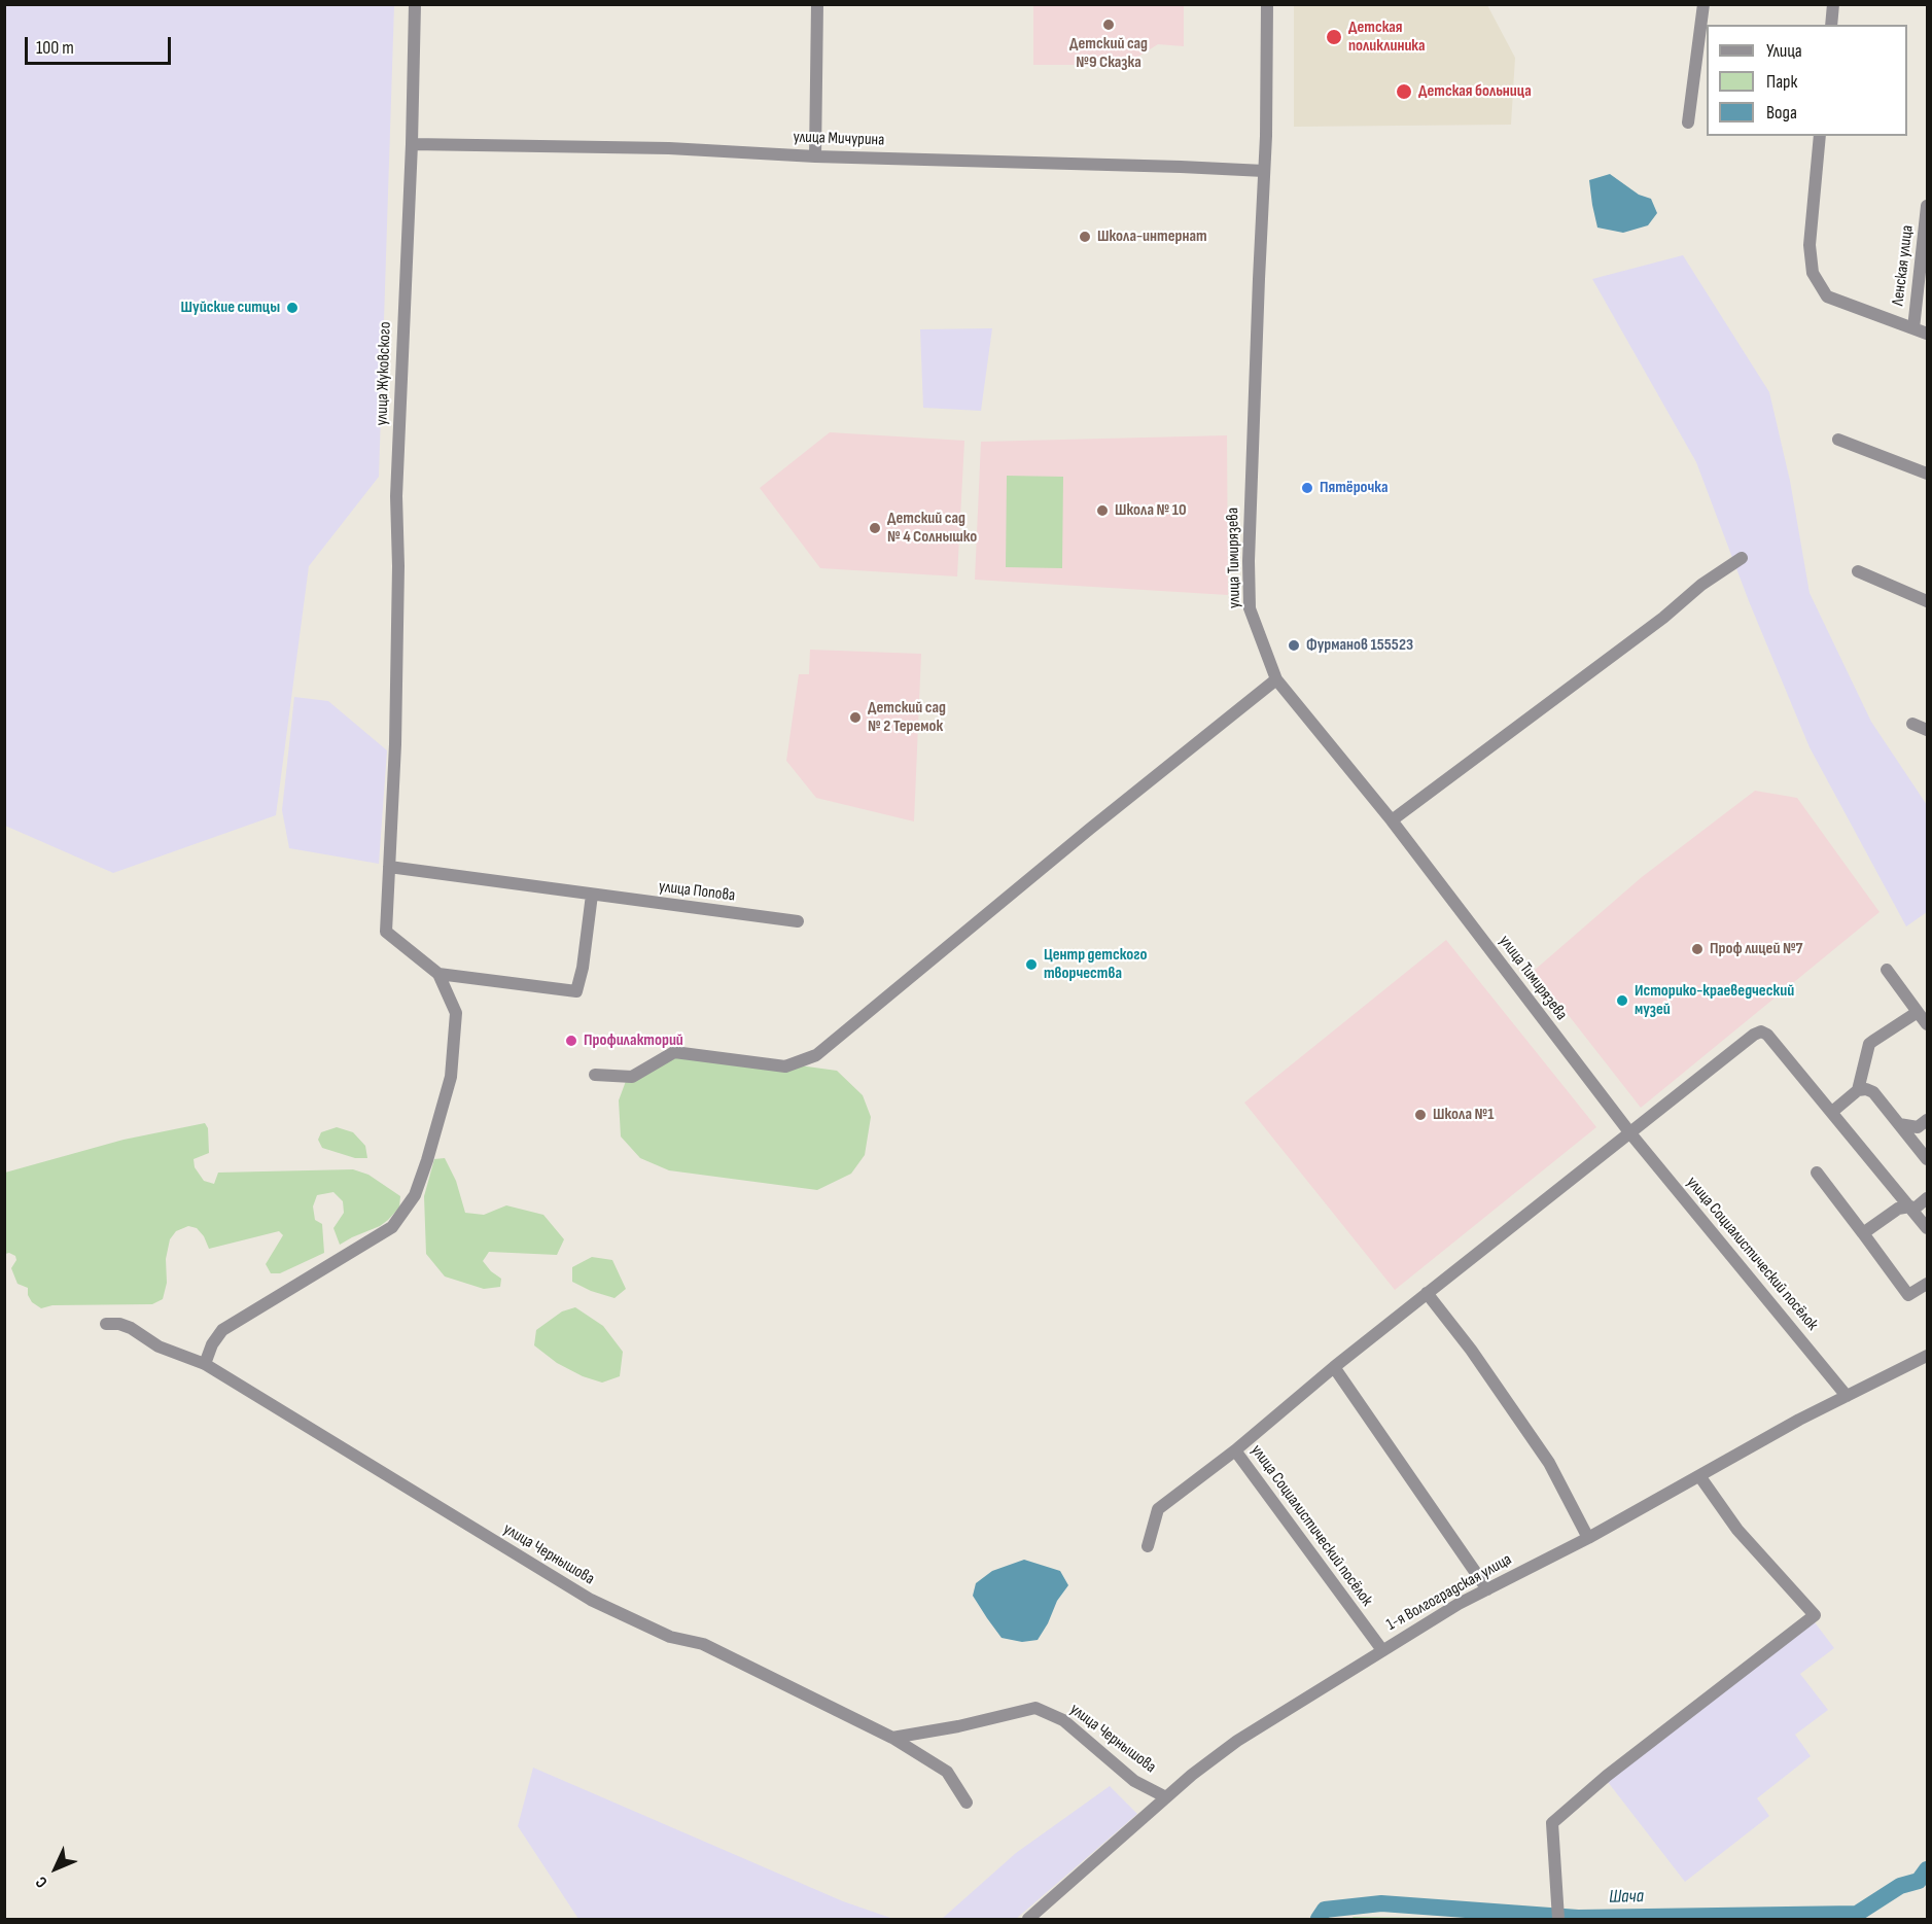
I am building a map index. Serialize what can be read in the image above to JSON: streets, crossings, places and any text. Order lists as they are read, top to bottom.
{
  "streets": {
    "street": [
      "улица Мичурина",
      "Ленская улица",
      "улица Жуковского",
      "улица Тимирязева",
      "улица Попова",
      "улица Социалистический посёлок",
      "улица Чернышова",
      "1-я Волгоградская улица"
    ]
  },
  "crossings": [
    ["улица Мичурина", "улица Жуковского"],
    ["улица Мичурина", "улица Тимирязева"],
    ["улица Жуковского", "улица Попова"],
    ["улица Тимирязева", "улица Социалистический посёлок"],
    ["улица Социалистический посёлок", "1-я Волгоградская улица"],
    ["улица Чернышова", "1-я Волгоградская улица"]
  ],
  "water": ["Шача"],
  "places": [
    "Детский сад №9 Сказка",
    "Детская поликлиника",
    "Детская больница",
    "Школа-интернат",
    "Шуйские ситцы",
    "Пятёрочка",
    "Школа № 10",
    "Детский сад № 4 Солнышко",
    "Фурманов 155523",
    "Детский сад № 2 Теремок",
    "Проф лицей №7",
    "Центр детского творчества",
    "Историко-краеведческий музей",
    "Профилакторий",
    "Школа №1"
  ],
  "legend": ["Улица", "Парк", "Вода"],
  "scale_bar": "100 m",
  "north": "bottom left"
}
